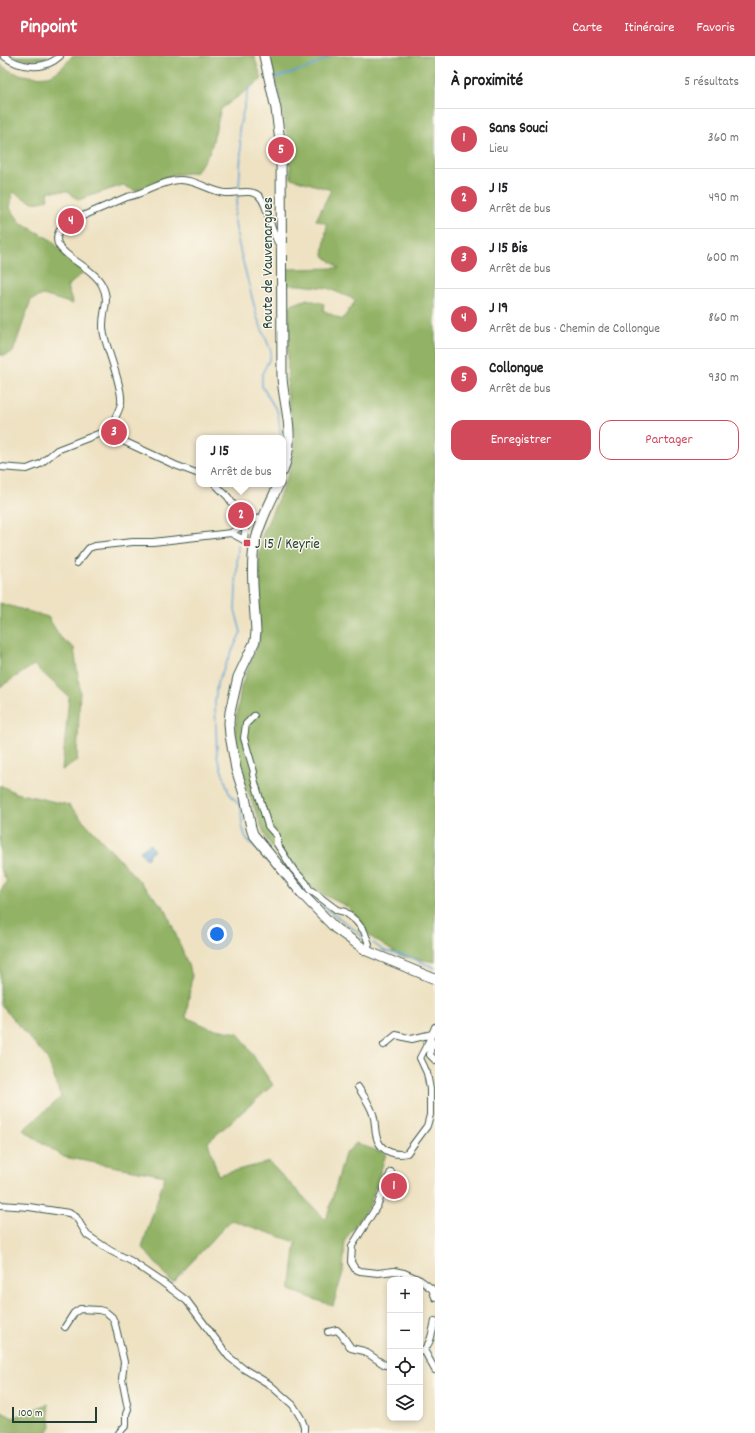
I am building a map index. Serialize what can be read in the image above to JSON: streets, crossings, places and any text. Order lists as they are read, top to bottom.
{
  "streets": {
    "main road": ["Route de Vauvenargues"]
  },
  "places": {
    "transit": ["J 15 / Keyrie"]
  },
  "scale_bar": "100 m",
  "page": {
    "header": "Pinpoint",
    "nav": ["Carte", "Itinéraire", "Favoris"],
    "heading": ["À proximité", "5 résultats"],
    "list": [
      {
        "mark": "1",
        "name": "Sans Souci",
        "note": "Lieu",
        "value": "360 m"
      },
      {
        "mark": "2",
        "name": "J 15",
        "note": "Arrêt de bus",
        "value": "490 m"
      },
      {
        "mark": "3",
        "name": "J 15 Bis",
        "note": "Arrêt de bus",
        "value": "600 m"
      },
      {
        "mark": "4",
        "name": "J 19",
        "note": "Arrêt de bus · Chemin de Collongue",
        "value": "860 m"
      },
      {
        "mark": "5",
        "name": "Collongue",
        "note": "Arrêt de bus",
        "value": "930 m"
      }
    ],
    "pins": [
      "5",
      "4",
      "3",
      "2",
      "1"
    ],
    "buttons": ["Enregistrer", "Partager"],
    "popup": ["J 15", "Arrêt de bus"],
    "map_buttons": ["+", "−"],
    "scale": "100 m"
  }
}
